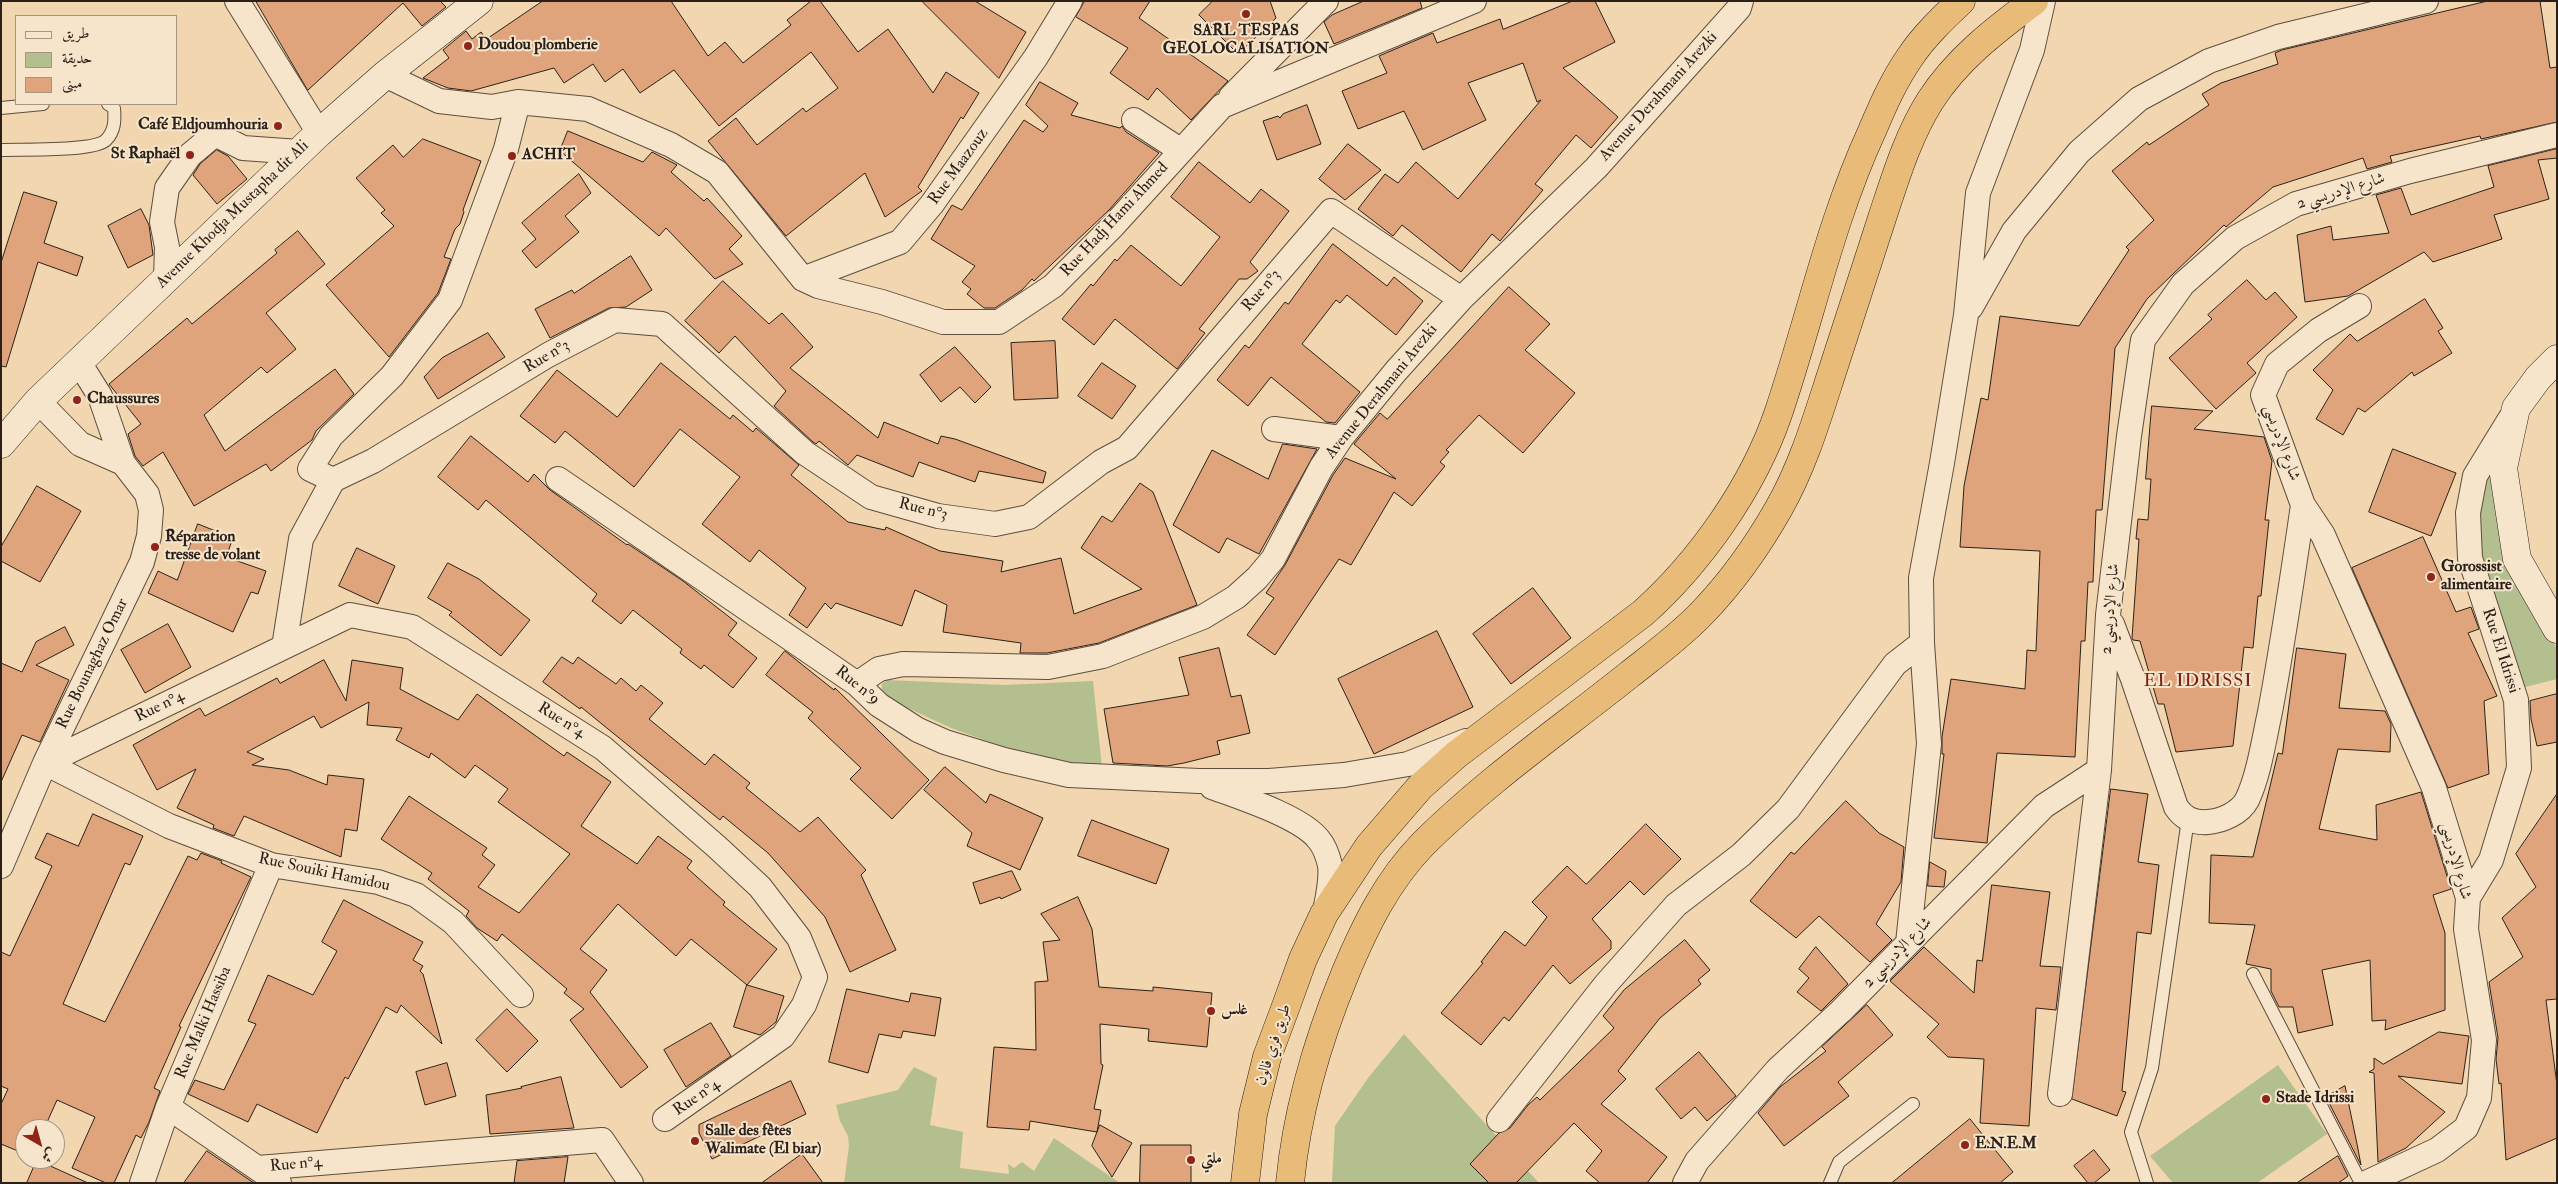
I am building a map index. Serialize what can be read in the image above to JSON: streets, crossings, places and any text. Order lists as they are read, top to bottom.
{
  "streets": {
    "highway": ["طريق فري فالون"],
    "main road": ["Avenue Khodja Mustapha dit Ali"],
    "street": [
      "Avenue Derahmani Arezki",
      "Rue Maazouz",
      "شارع الإدريسي 2",
      "Rue Hadj Hami Ahmed",
      "Rue n°3",
      "شارع الإدريسي",
      "Rue El Idrissi",
      "Rue Bounaghaz Omar",
      "Rue n°9",
      "Rue n°4",
      "Rue Souiki Hamidou",
      "Rue Malki Hassiba"
    ]
  },
  "crossings": [
    ["Avenue Derahmani Arezki", "Rue n°3"],
    ["Avenue Derahmani Arezki", "Rue n°9"],
    ["Rue Maazouz", "Rue Hadj Hami Ahmed"],
    ["Avenue Khodja Mustapha dit Ali", "Rue Hadj Hami Ahmed"],
    ["شارع الإدريسي", "Rue El Idrissi"],
    ["Rue Bounaghaz Omar", "Rue n°4"],
    ["Rue Bounaghaz Omar", "Rue Souiki Hamidou"],
    ["Rue n°9", "طريق فري فالون"],
    ["Rue n°4", "Rue Souiki Hamidou"],
    ["Rue Souiki Hamidou", "Rue Malki Hassiba"]
  ],
  "districts": ["EL IDRISSI"],
  "places": [
    "SARL TESPAS GEOLOCALISATION",
    "Doudou plomberie",
    "Café Eldjoumhouria",
    "St Raphaël",
    "ACHIT",
    "Chaussures",
    "Réparation tresse de volant",
    "Gorossist alimentaire",
    "غلس",
    "Stade Idrissi",
    "Salle des fêtes Walimate (El biar)",
    "E.N.E.M",
    "ملتي"
  ],
  "legend": ["طريق", "حديقة", "مبنى"],
  "north": "bottom right"
}
